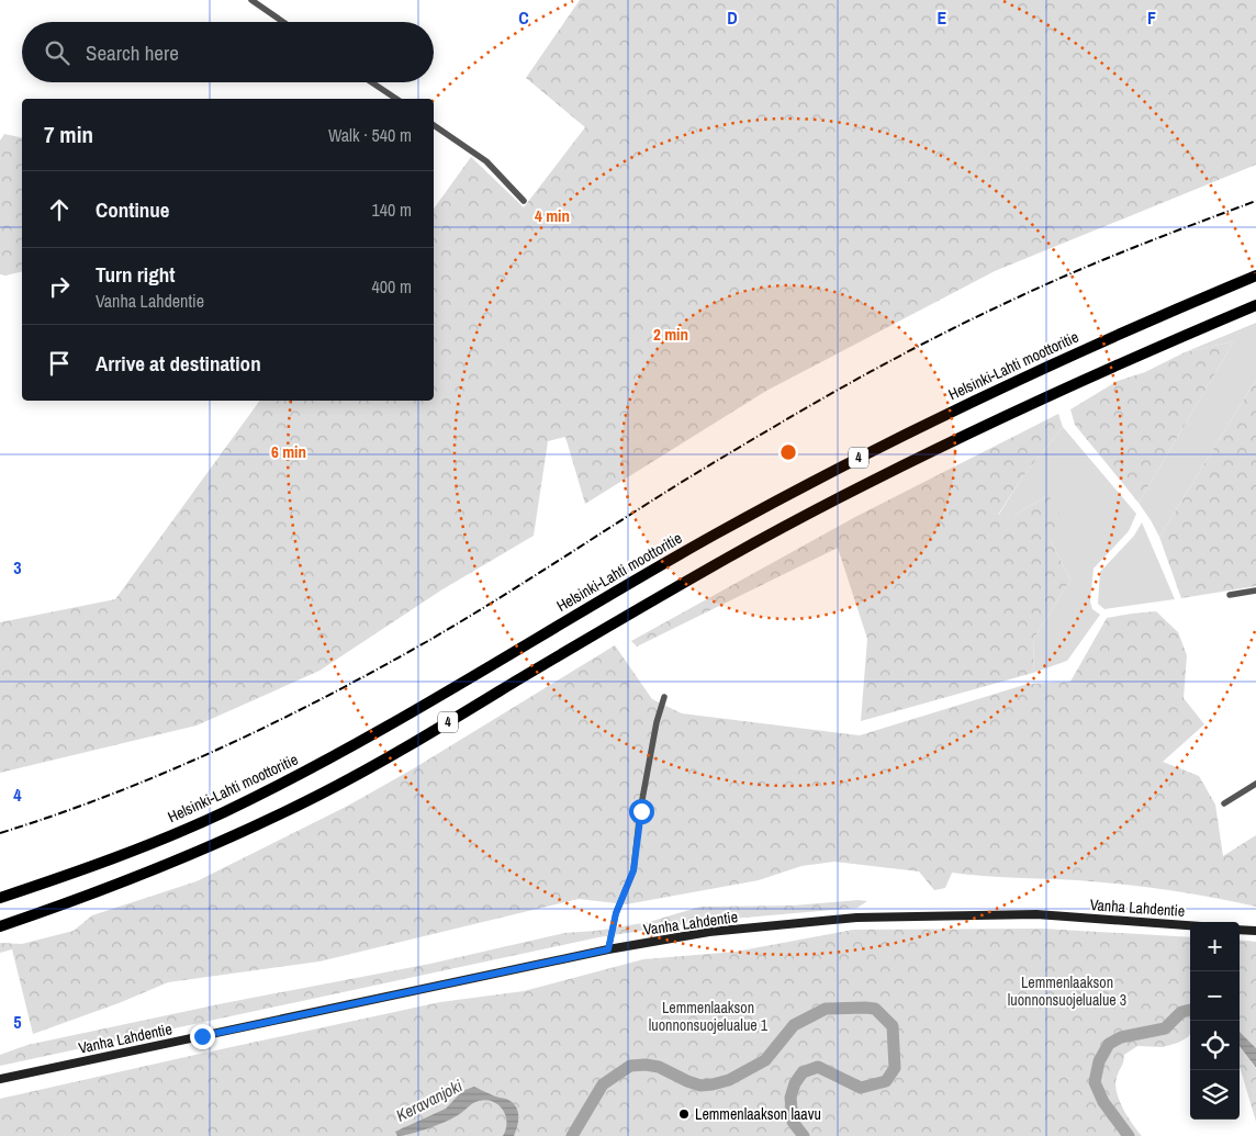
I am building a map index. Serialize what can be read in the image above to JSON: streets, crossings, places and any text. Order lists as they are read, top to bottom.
{
  "streets": {
    "highway": ["Helsinki-Lahti moottoritie", "4"],
    "main road": ["Vanha Lahdentie"]
  },
  "water": ["Keravanjoki"],
  "parks": ["Lemmenlaakson luonnonsuojelualue 3", "Lemmenlaakson luonnonsuojelualue 1"],
  "places": ["Lemmenlaakson laavu"],
  "page": {
    "search": "Search here",
    "heading": ["7 min", "Walk · 540 m"],
    "list": [
      ["Continue", "140 m"],
      ["Turn right", "Vanha Lahdentie", "400 m"],
      "Arrive at destination"
    ],
    "map_buttons": ["+", "−"]
  },
  "grid": {
    "columns": [
      "C",
      "D",
      "E",
      "F"
    ],
    "rows": ["3", "4", "5"]
  },
  "rings": ["4 min", "2 min", "6 min"]
}
